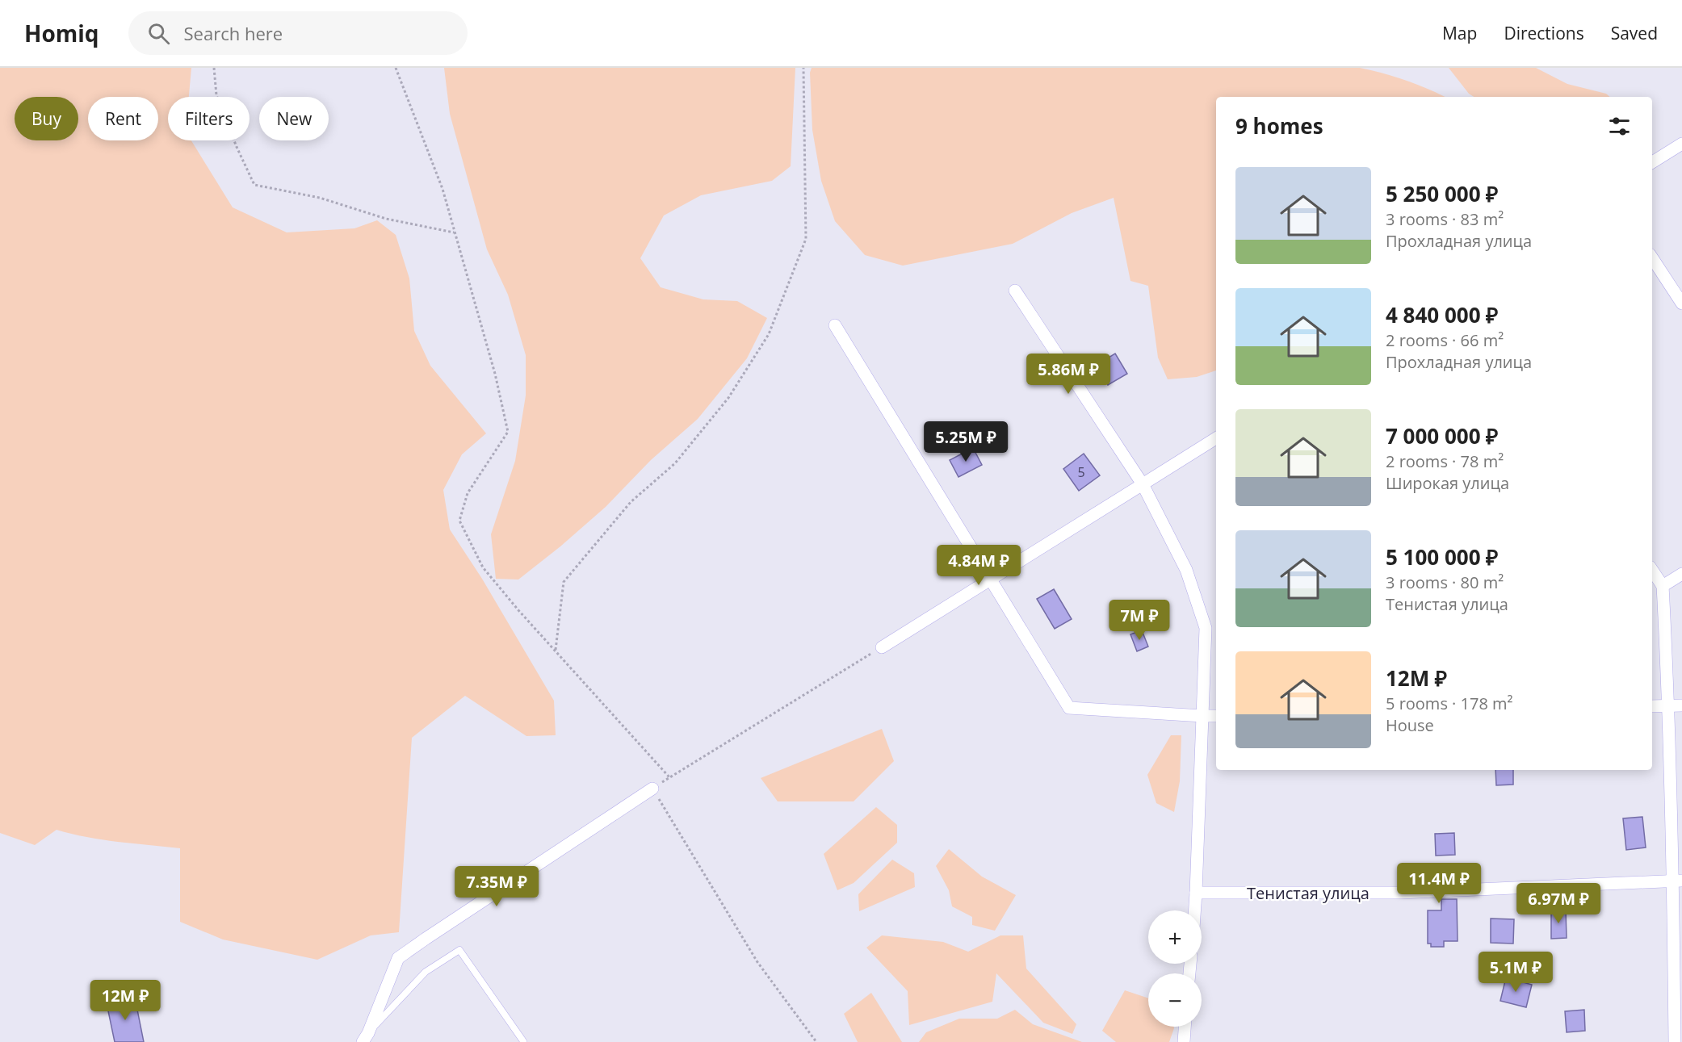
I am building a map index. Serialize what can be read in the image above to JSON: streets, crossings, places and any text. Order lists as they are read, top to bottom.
{
  "streets": {
    "street": ["Тенистая улица"]
  },
  "house_numbers": ["5"],
  "page": {
    "header": "Homiq",
    "search": "Search here",
    "nav": ["Map", "Directions", "Saved"],
    "chip": [
      "Buy",
      "Rent",
      "Filters",
      "New"
    ],
    "heading": "9 homes",
    "list": [
      {
        "name": "5 250 000 ₽",
        "note": "3 rooms · 83 m² · Прохладная улица"
      },
      {
        "name": "4 840 000 ₽",
        "note": "2 rooms · 66 m² · Прохладная улица"
      },
      {
        "name": "7 000 000 ₽",
        "note": "2 rooms · 78 m² · Широкая улица"
      },
      {
        "name": "5 100 000 ₽",
        "note": "3 rooms · 80 m² · Тенистая улица"
      },
      {
        "name": "12M ₽",
        "note": "5 rooms · 178 m² · House"
      }
    ],
    "price": [
      "5.86M ₽",
      "5.25M ₽",
      "4.84M ₽",
      "7M ₽",
      "11.4M ₽",
      "7.35M ₽",
      "6.97M ₽",
      "5.1M ₽",
      "12M ₽"
    ],
    "map_buttons": ["+", "−"]
  }
}
